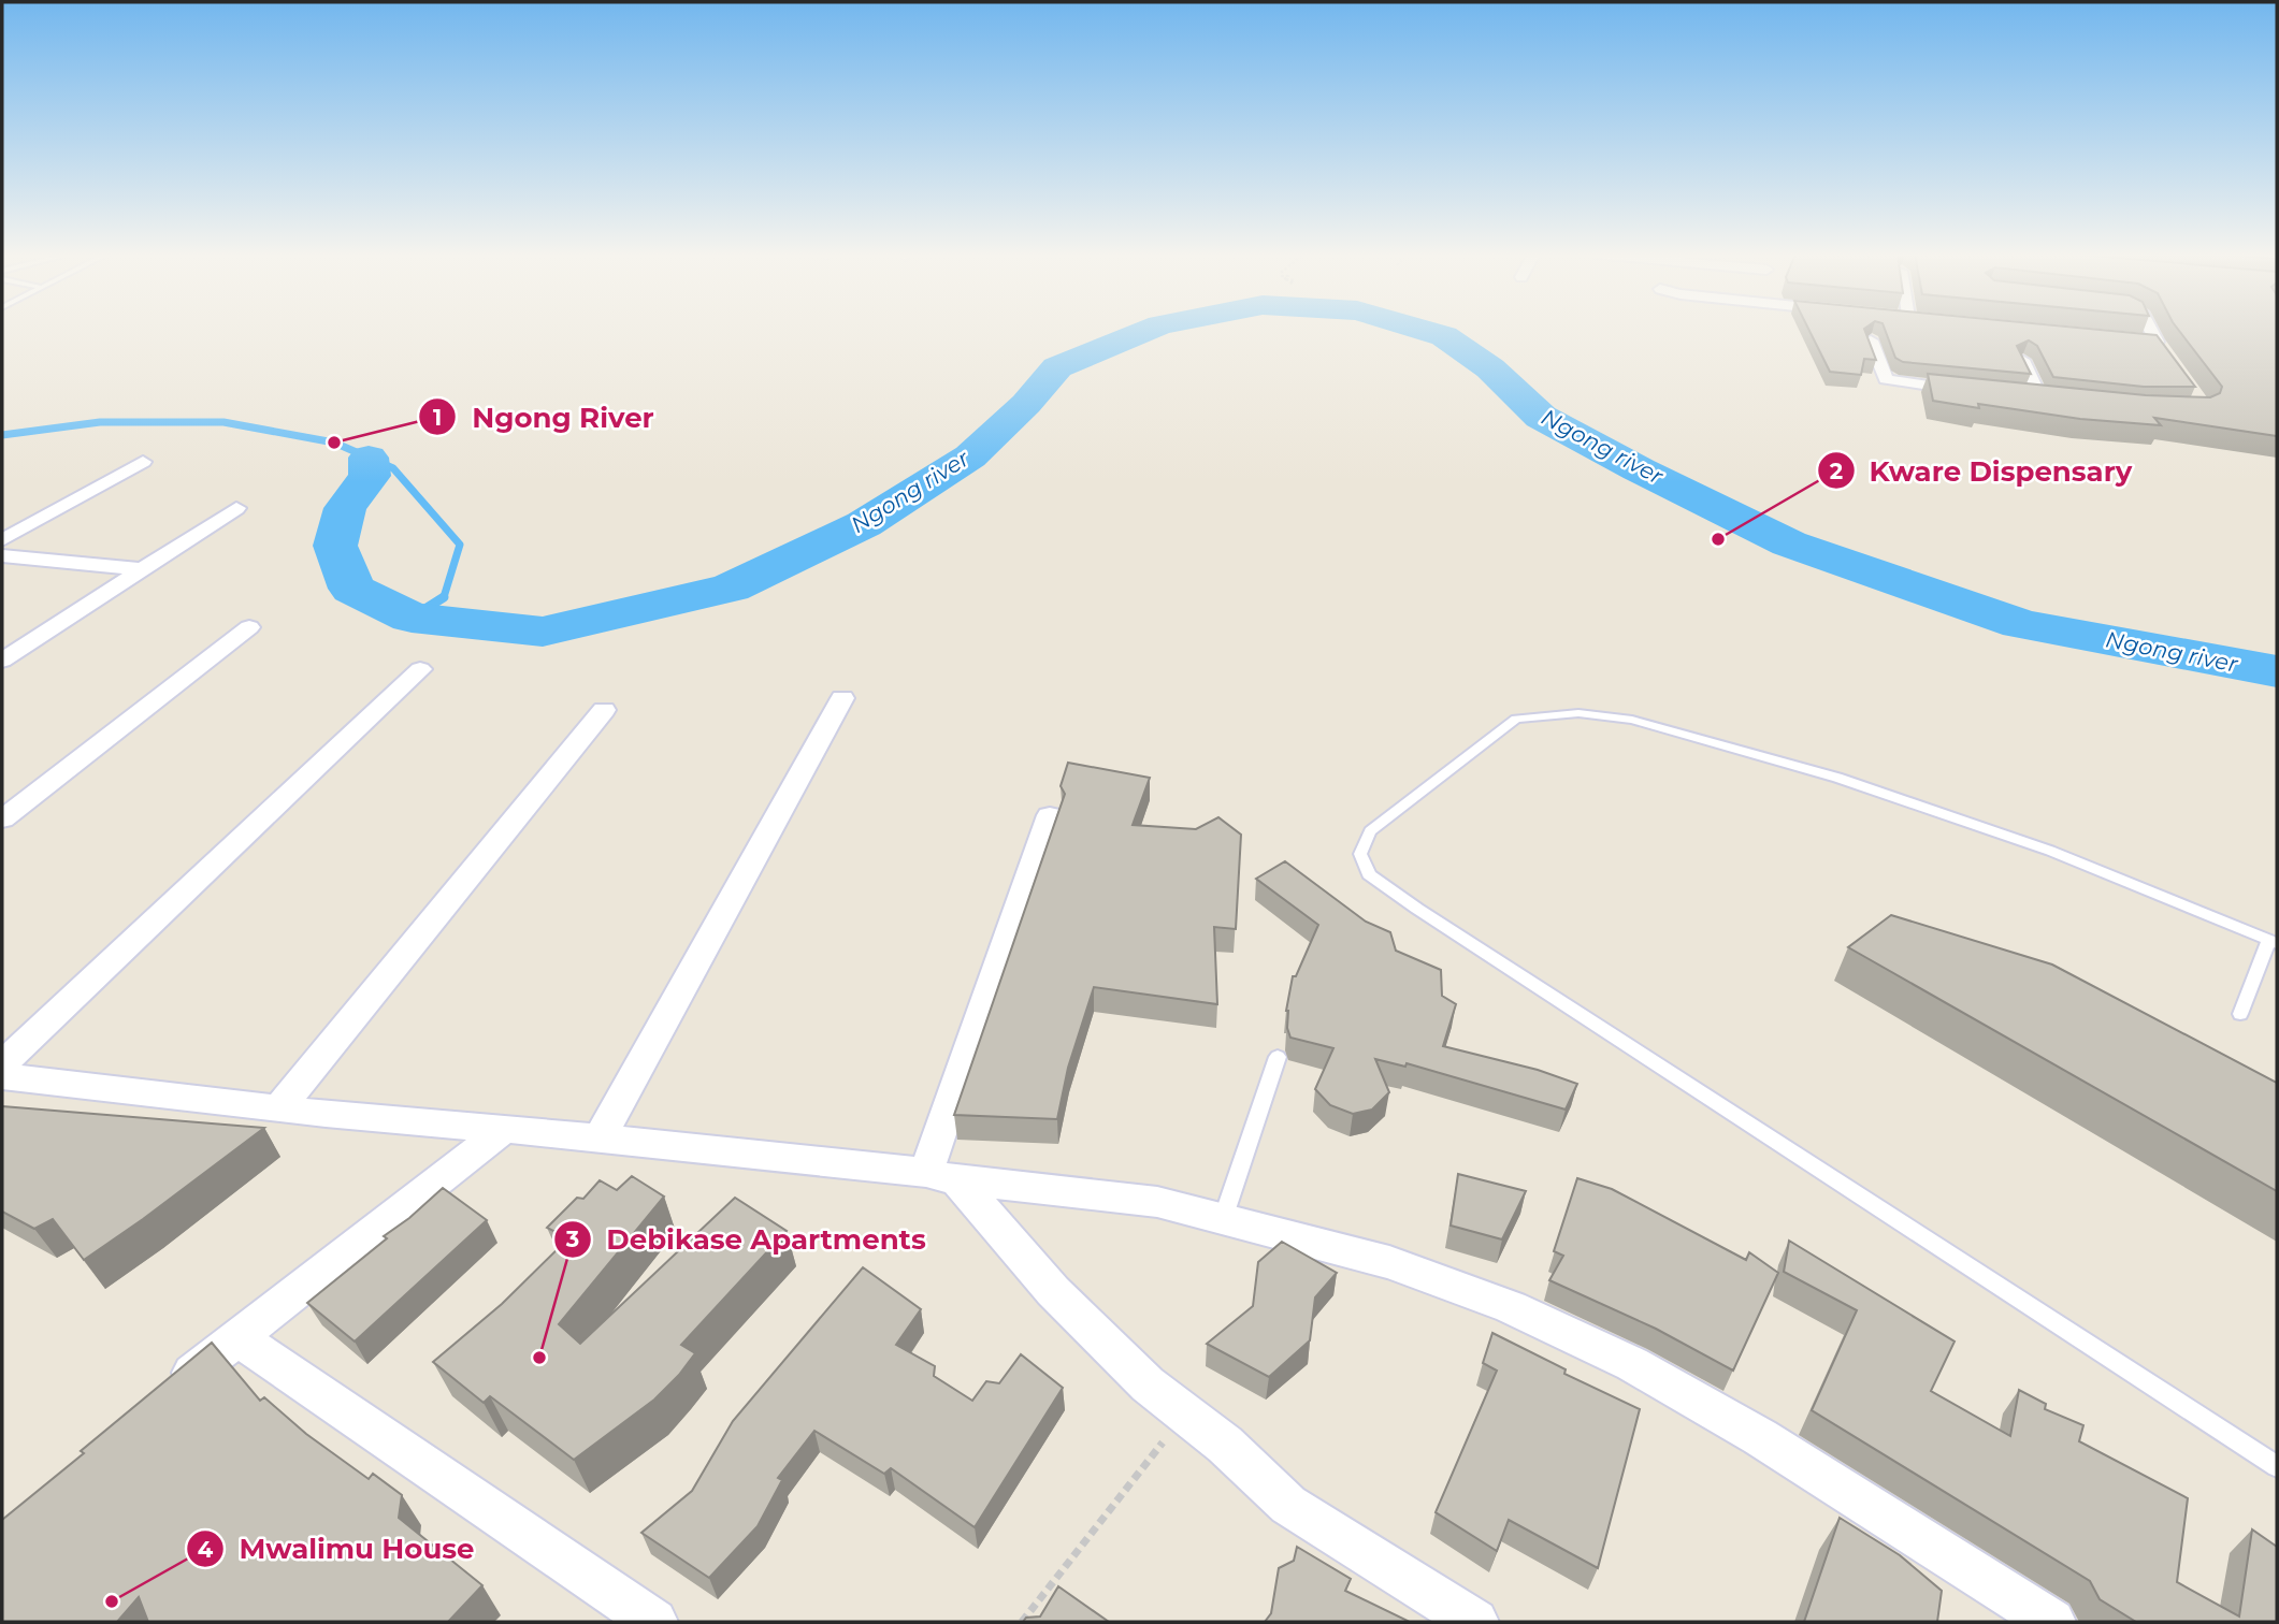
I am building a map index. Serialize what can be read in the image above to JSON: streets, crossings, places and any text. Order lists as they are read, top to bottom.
{
  "water": ["Ngong river"],
  "places": [
    "Ngong River",
    "Kware Dispensary",
    "Debikase Apartments",
    "Mwalimu House"
  ]
}
